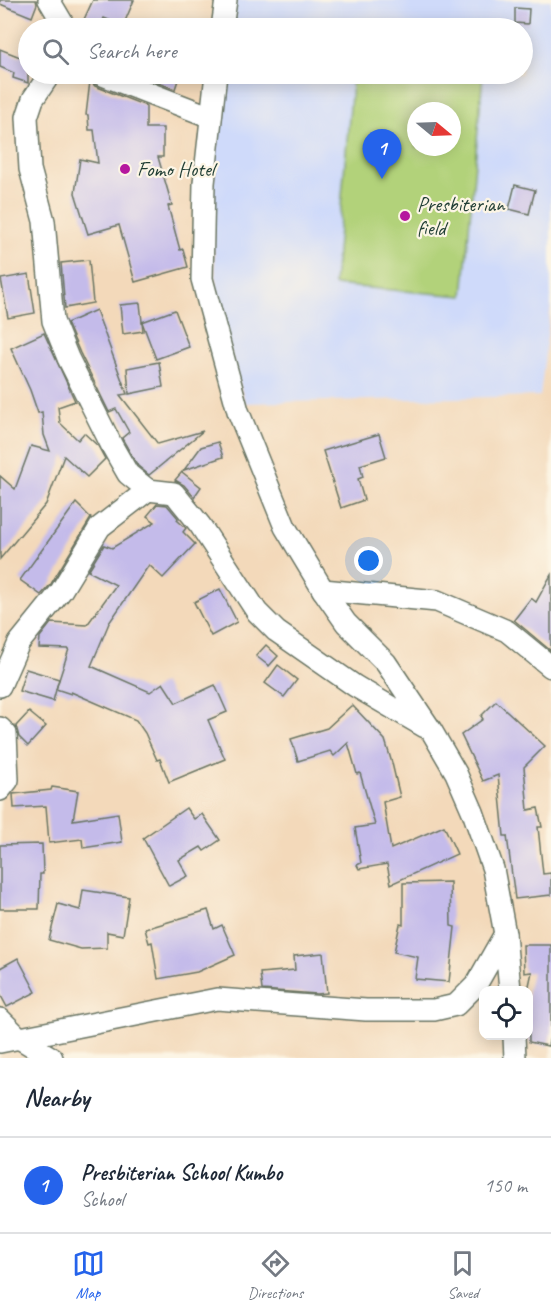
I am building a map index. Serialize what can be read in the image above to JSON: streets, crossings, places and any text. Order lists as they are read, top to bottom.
{
  "places": ["Fomo Hotel", "Presbiterian field"],
  "north": "right",
  "page": {
    "search": "Search here",
    "pins": "1",
    "heading": "Nearby",
    "list": [
      {
        "mark": "1",
        "name": "Presbiterian School Kumbo",
        "note": "School",
        "value": "150 m"
      }
    ],
    "nav": ["Map", "Directions", "Saved"]
  }
}
